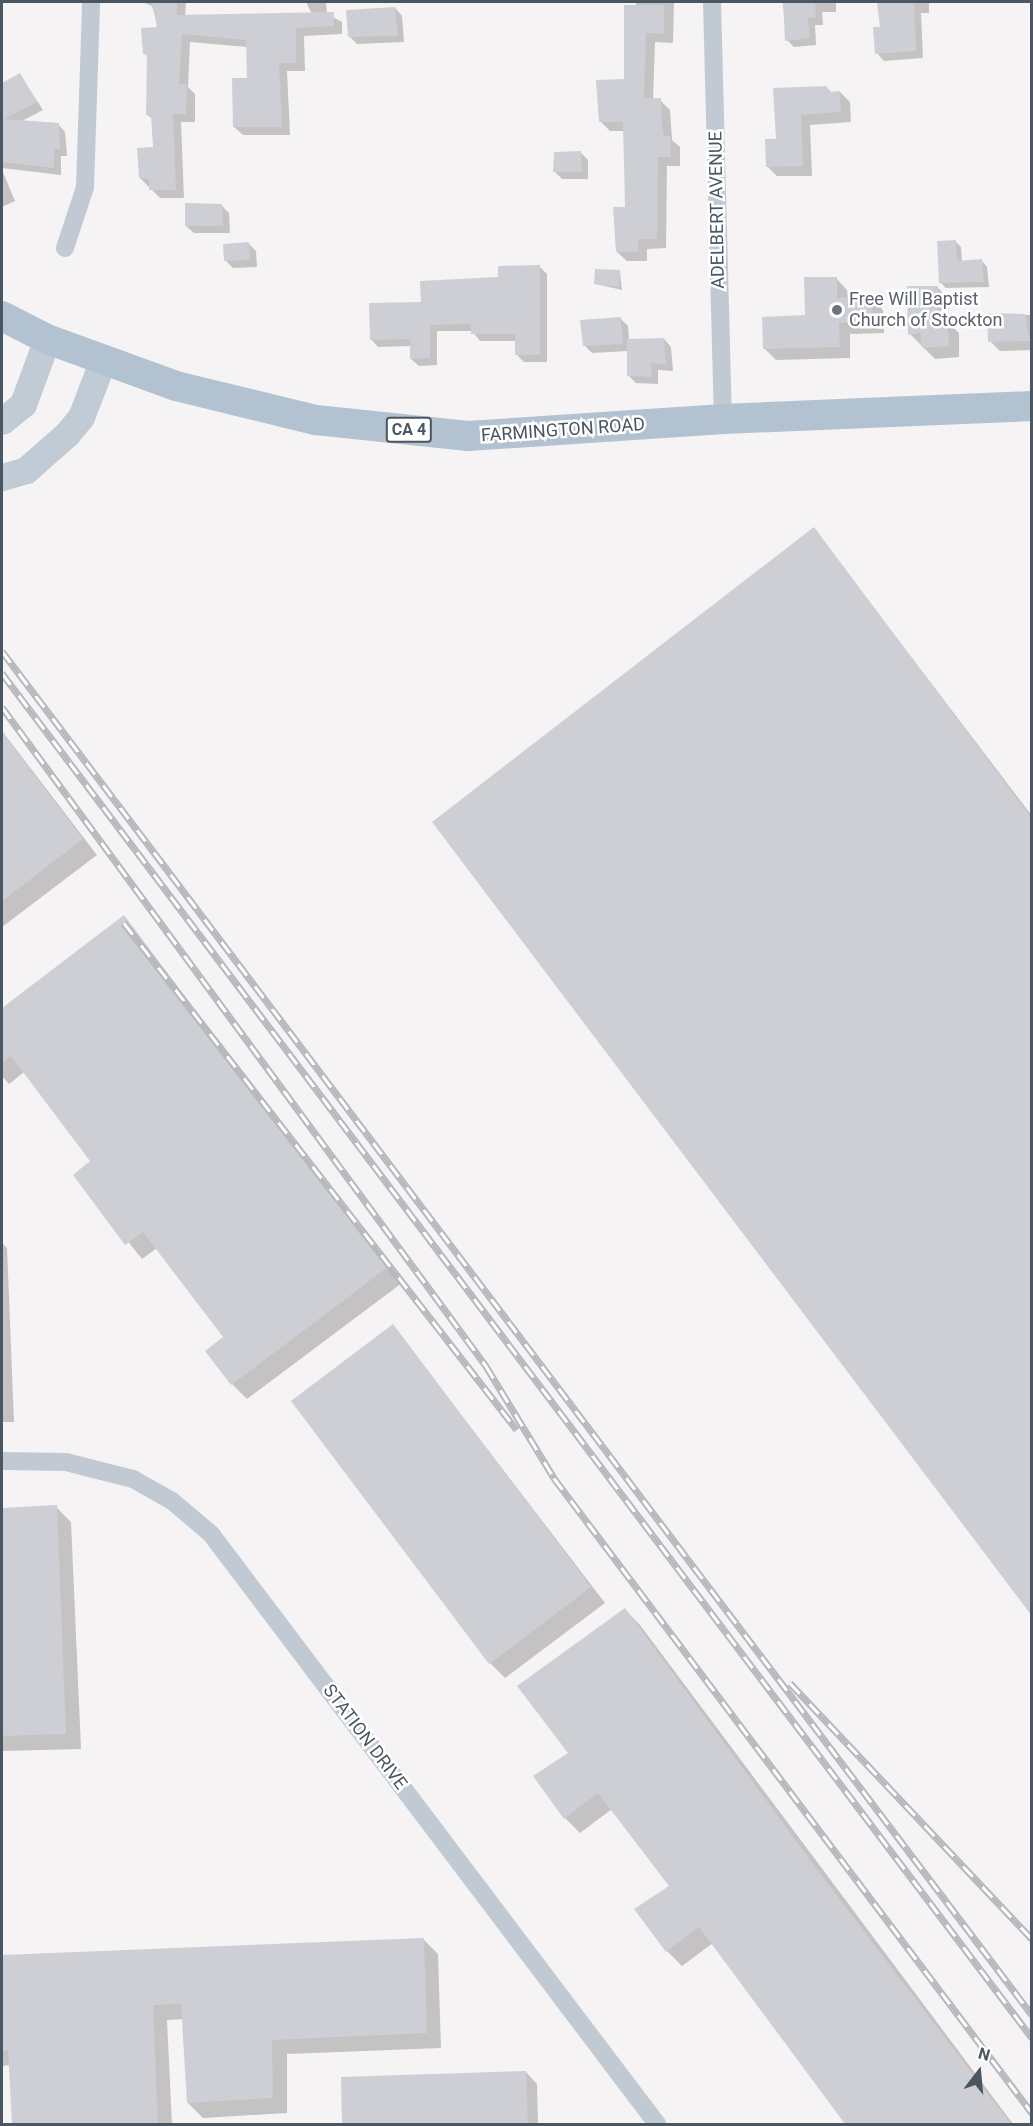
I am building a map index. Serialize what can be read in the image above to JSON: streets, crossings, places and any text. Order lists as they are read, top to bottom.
{
  "streets": {
    "main road": ["CA 4", "FARMINGTON ROAD"],
    "street": ["ADELBERT AVENUE", "STATION DRIVE"]
  },
  "crossings": [
    ["ADELBERT AVENUE", "FARMINGTON ROAD"],
    ["CA 4", "FARMINGTON ROAD"]
  ],
  "places": ["Free Will Baptist Church of Stockton"],
  "north": "top"
}
